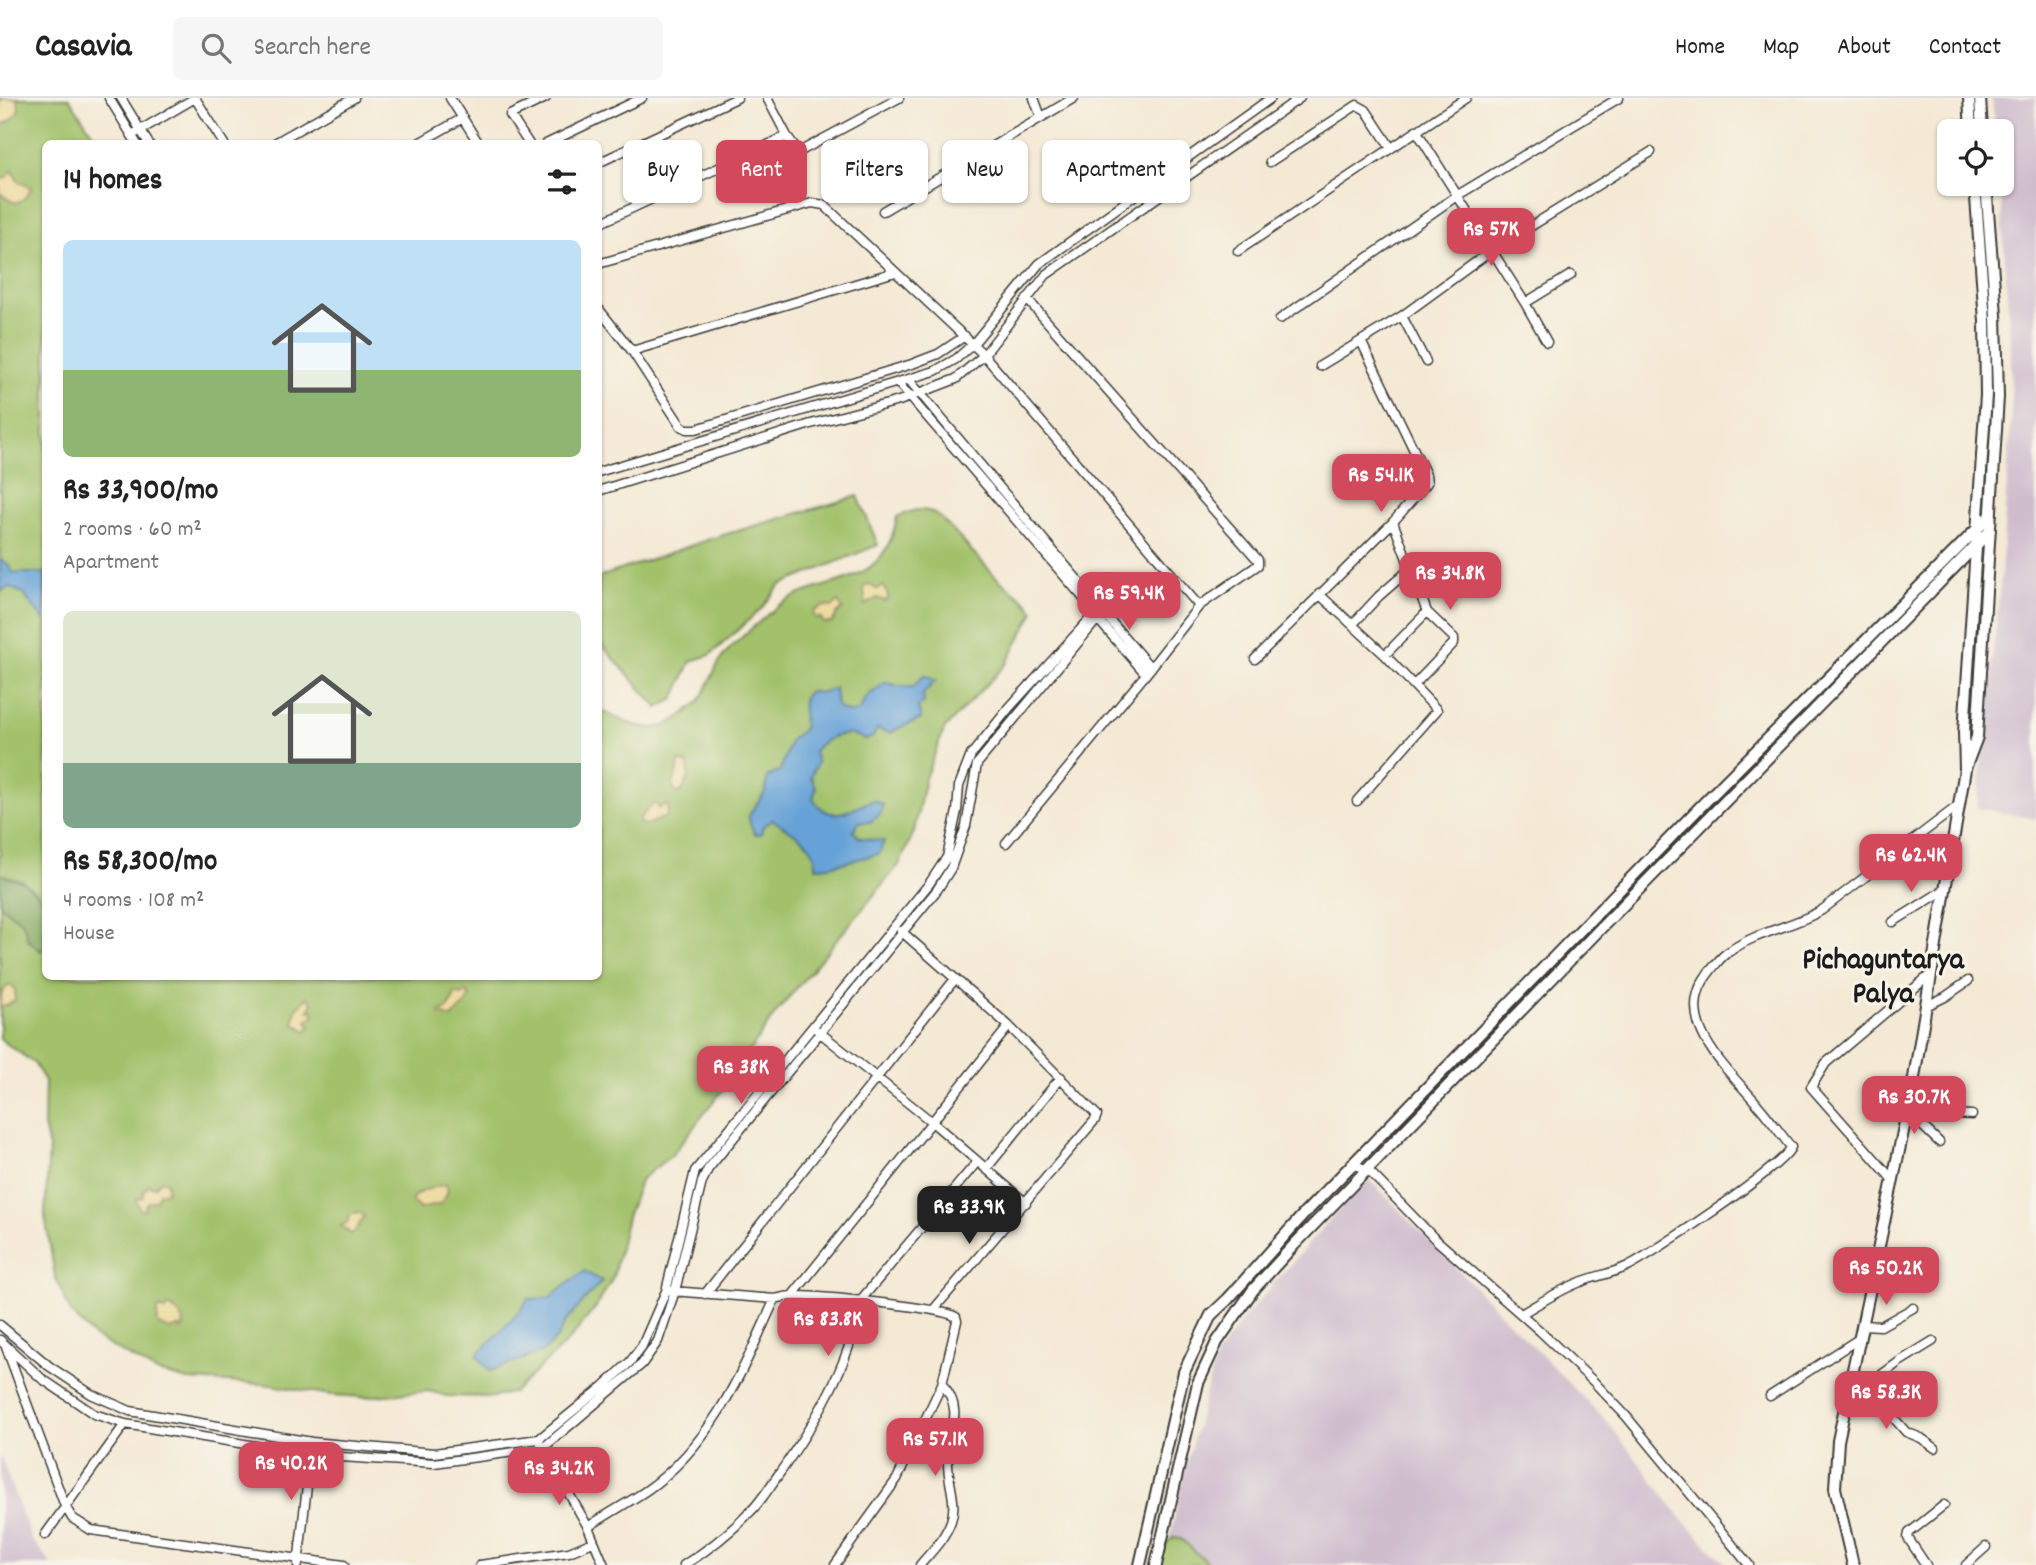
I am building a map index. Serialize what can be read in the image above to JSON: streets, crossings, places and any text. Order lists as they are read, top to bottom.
{
  "districts": ["Pichaguntarya Palya"],
  "page": {
    "header": "Casavia",
    "search": "Search here",
    "nav": [
      "Home",
      "Map",
      "About",
      "Contact"
    ],
    "chip": [
      "Buy",
      "Rent",
      "Filters",
      "New",
      "Apartment"
    ],
    "heading": "14 homes",
    "price": [
      "Rs 57K",
      "Rs 54.1K",
      "Rs 34.8K",
      "Rs 59.4K",
      "Rs 62.4K",
      "Rs 38K",
      "Rs 30.7K",
      "Rs 33.9K",
      "Rs 50.2K",
      "Rs 83.8K",
      "Rs 58.3K",
      "Rs 57.1K",
      "Rs 40.2K",
      "Rs 34.2K"
    ],
    "list": [
      {
        "name": "Rs 33,900/mo",
        "note": "2 rooms · 60 m² · Apartment"
      },
      {
        "name": "Rs 58,300/mo",
        "note": "4 rooms · 108 m² · House"
      }
    ]
  }
}
